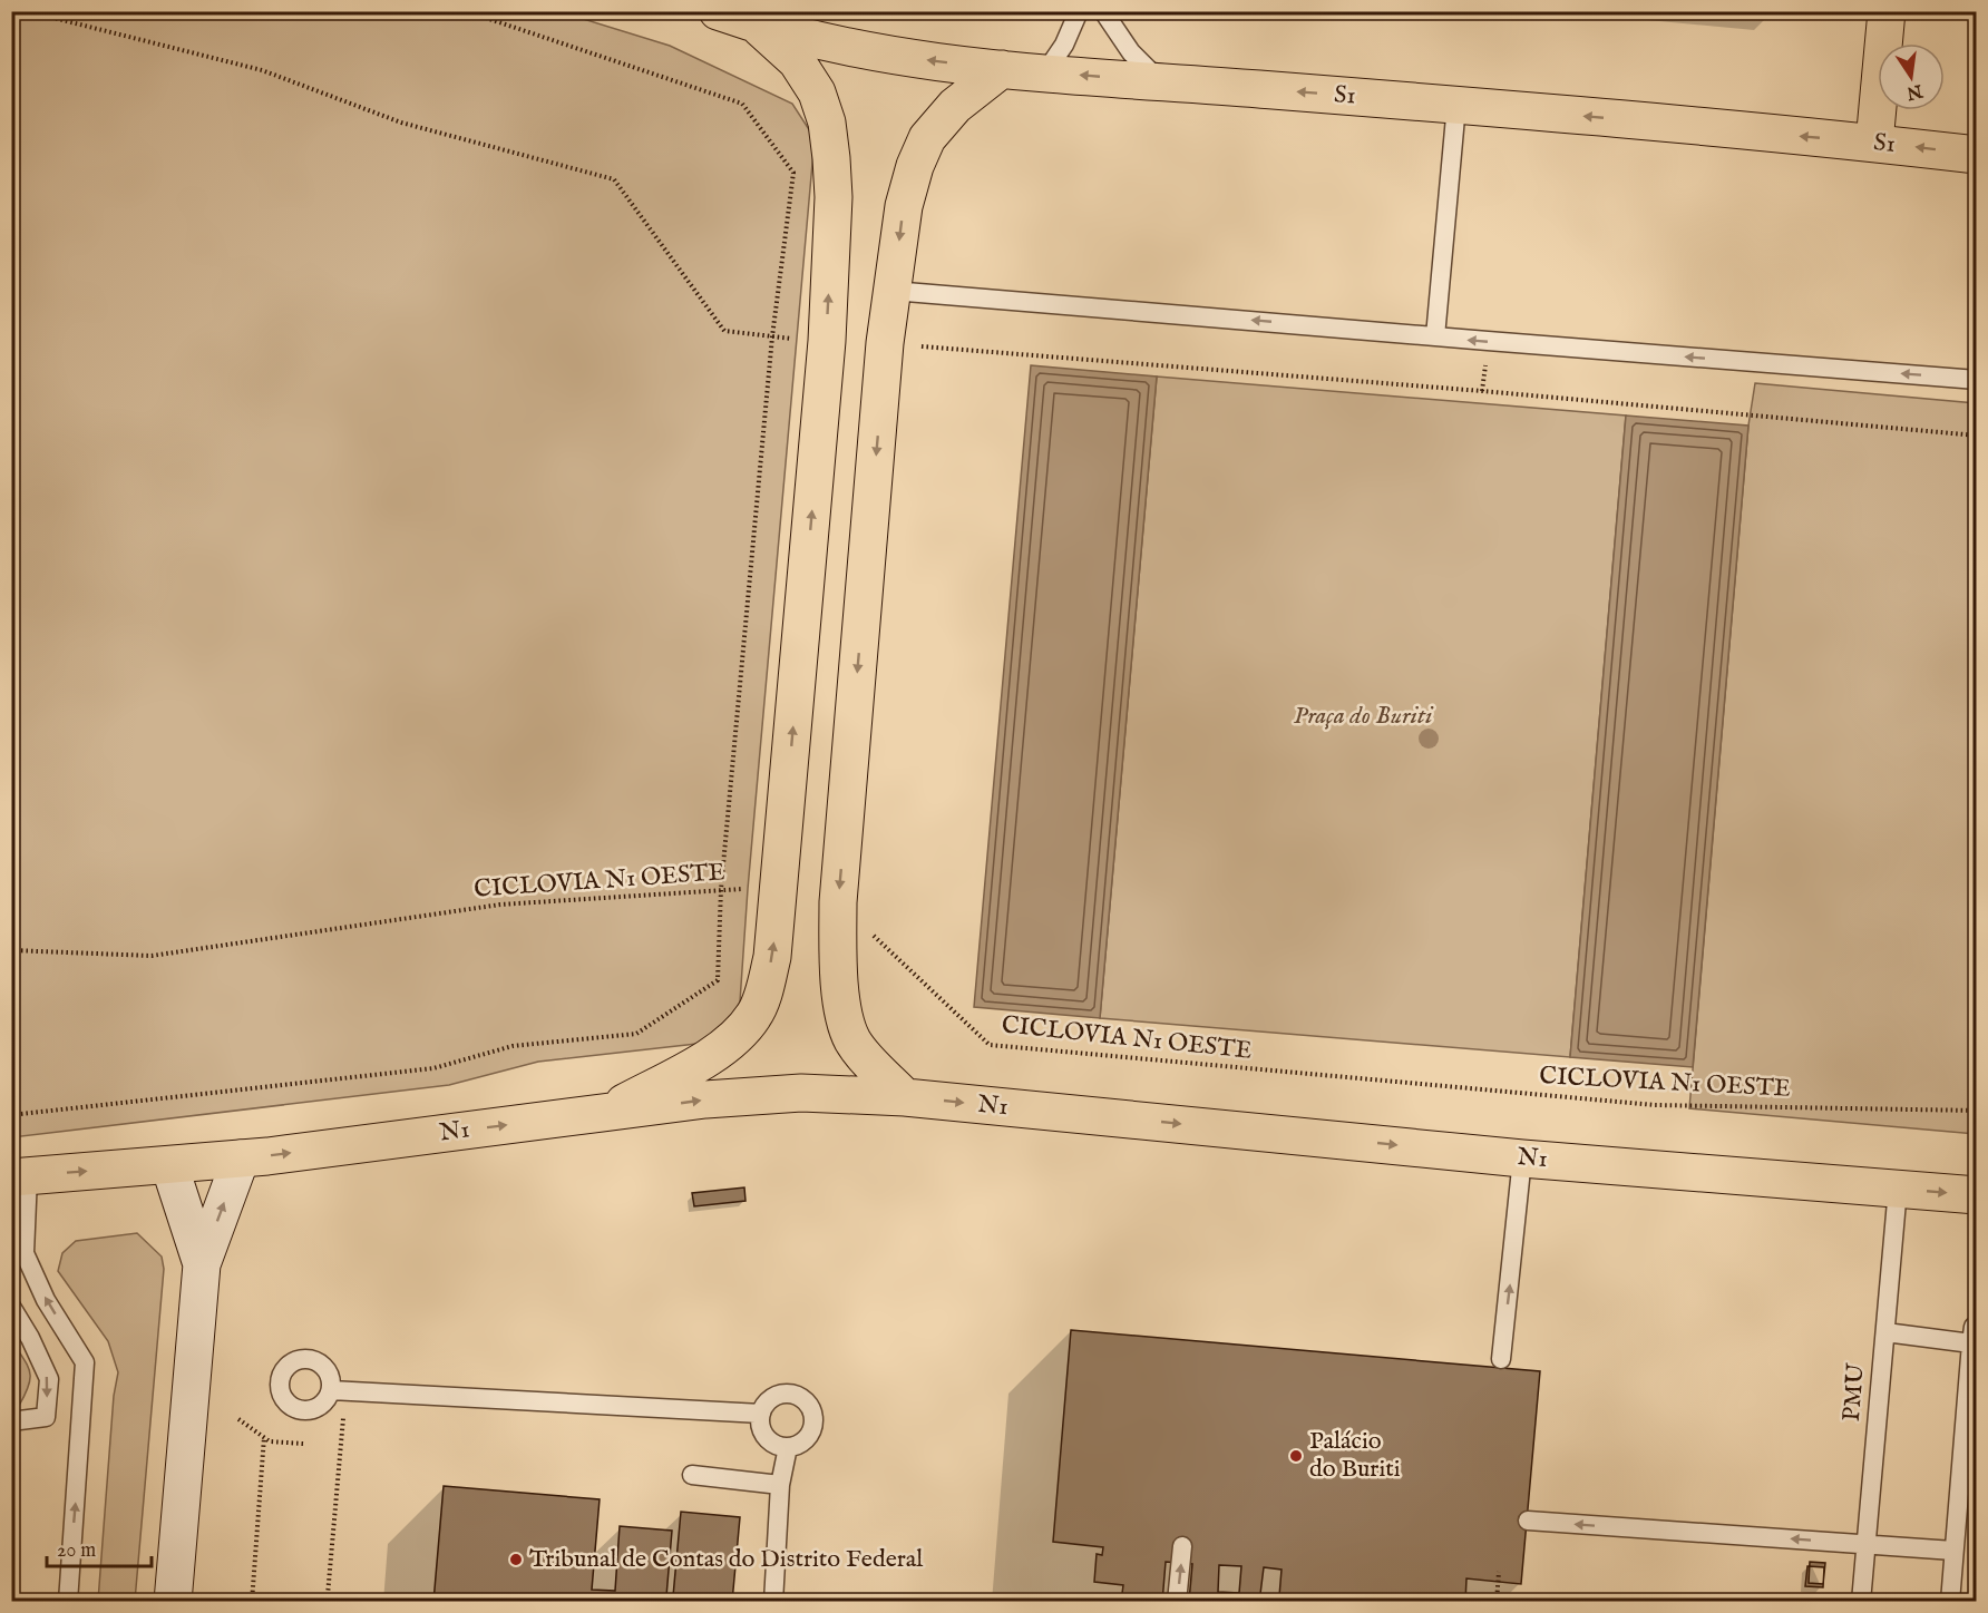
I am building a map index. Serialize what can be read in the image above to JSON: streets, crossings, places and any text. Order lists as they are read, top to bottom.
{
  "streets": {
    "main road": ["S1", "N1"],
    "lane": ["PMU"],
    "path": ["CICLOVIA N1 OESTE"]
  },
  "crossings": [
    ["N1", "PMU"]
  ],
  "one_way": ["S1", "N1"],
  "parks": ["Praça do Buriti"],
  "places": ["Palácio do Buriti", "Tribunal de Contas do Distrito Federal"],
  "scale_bar": "20 m",
  "north": "bottom"
}
